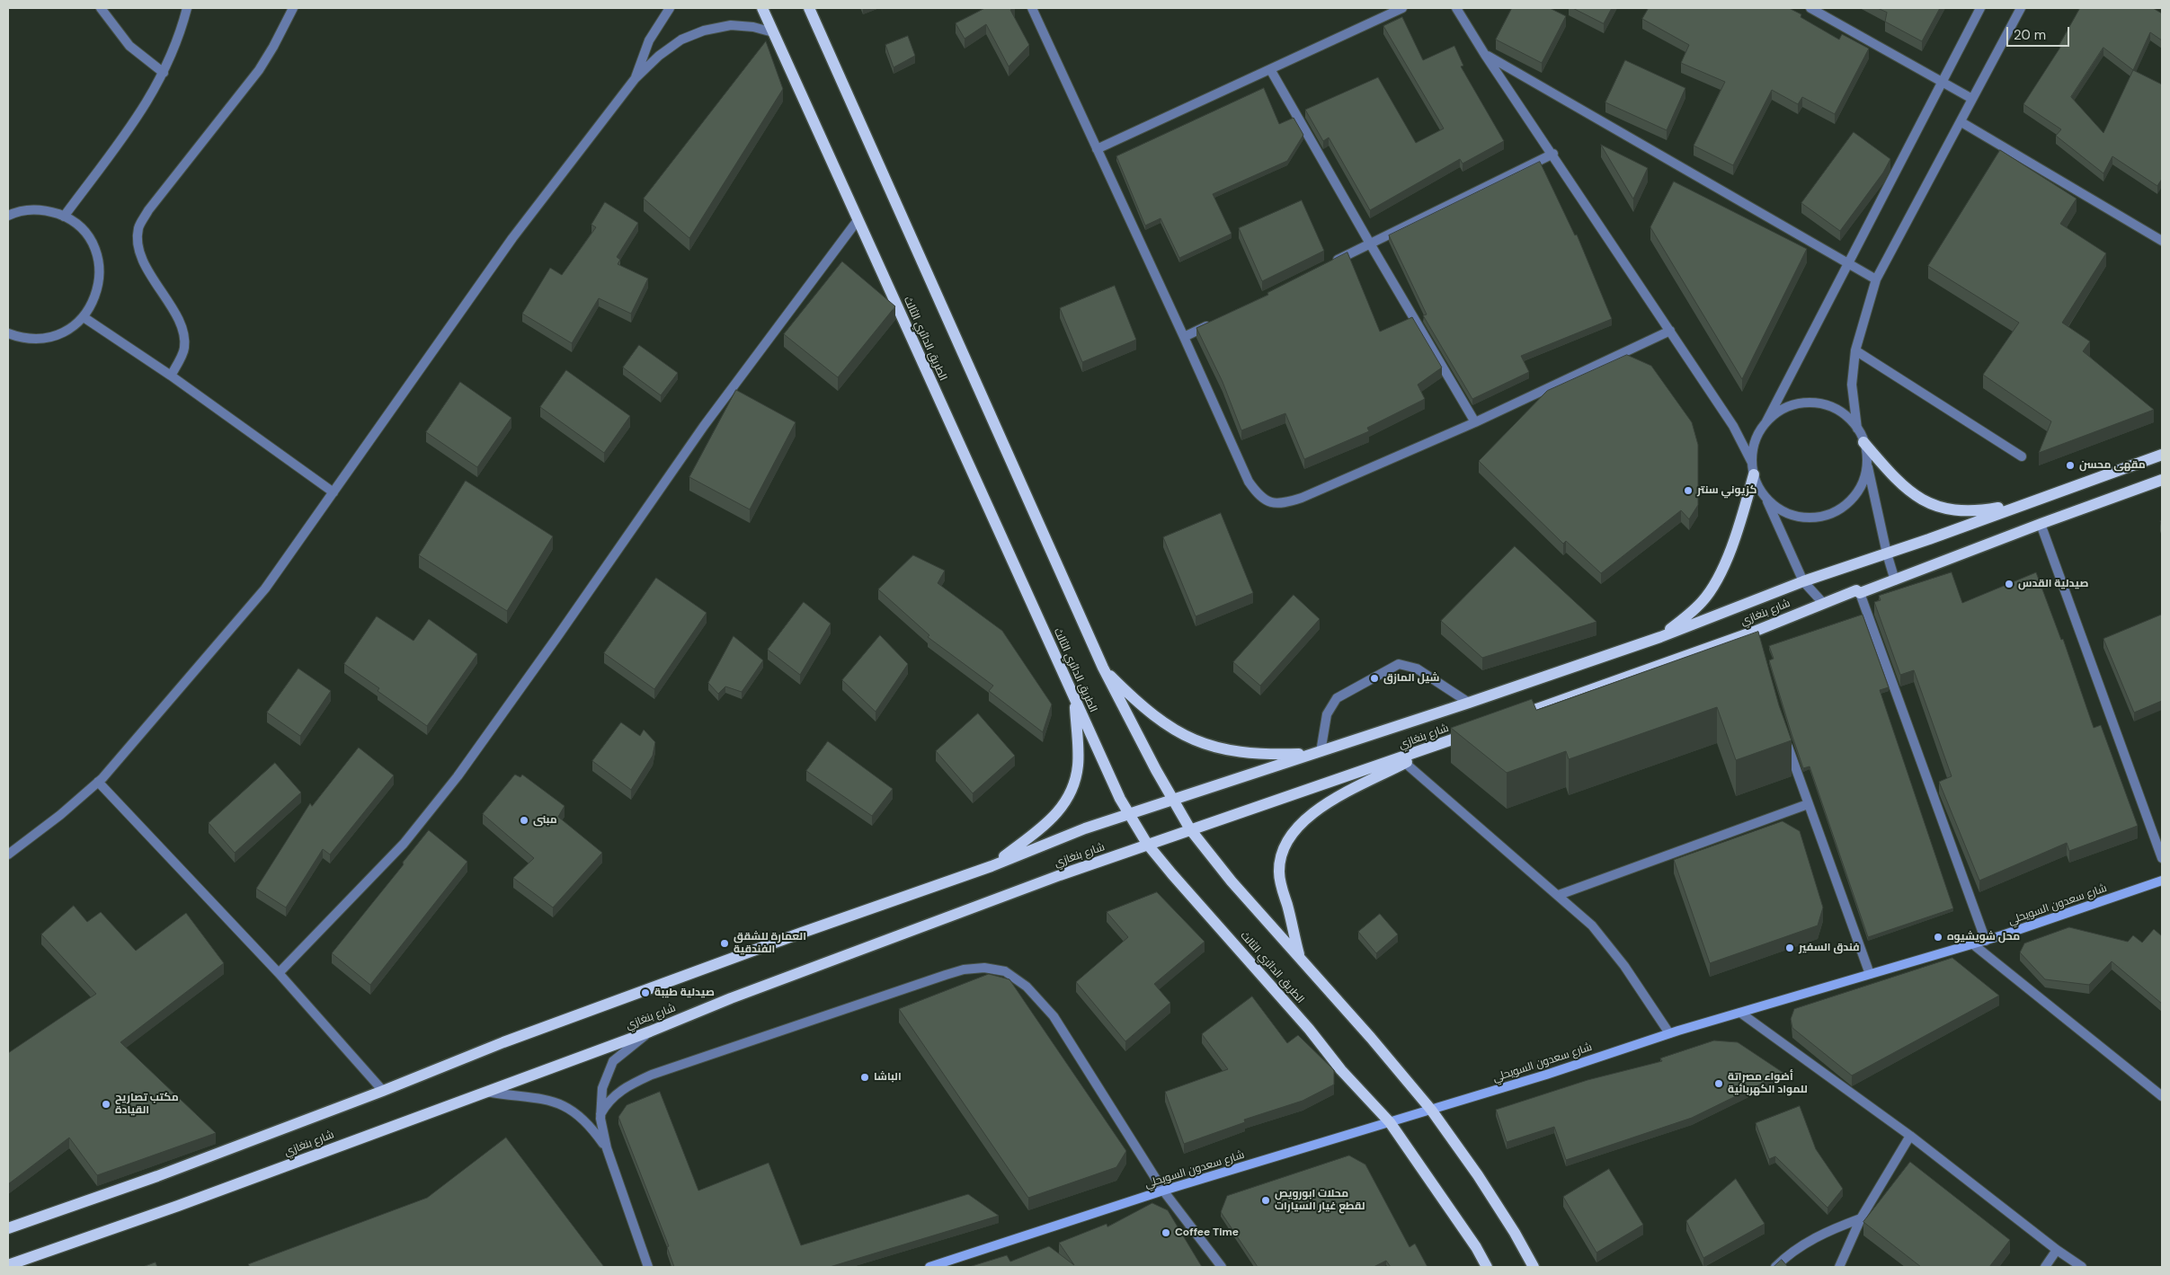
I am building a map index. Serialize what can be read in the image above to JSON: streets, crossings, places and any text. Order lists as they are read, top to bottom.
{
  "streets": {
    "main road": ["الطريق الدائري الثالث", "شارع بنغازي", "شارع سعدون السويحلي"]
  },
  "crossings": [
    ["الطريق الدائري الثالث", "شارع بنغازي"],
    ["الطريق الدائري الثالث", "شارع سعدون السويحلي"]
  ],
  "places": [
    "مقهى محسن",
    "كزيوني سنتر",
    "صيدلية القدس",
    "شيل المازق",
    "مبنى",
    "محل شويشيوه",
    "العمارة للشقق الفندقية",
    "فندق السفير",
    "صيدلية طيبة",
    "الباشا",
    "أضواء مصراتة للمواد الكهربائية",
    "مكتب تصاريح القيادة",
    "محلات ابورويص لقطع غيار السيارات",
    "Coffee Time"
  ],
  "scale_bar": "20 m"
}
